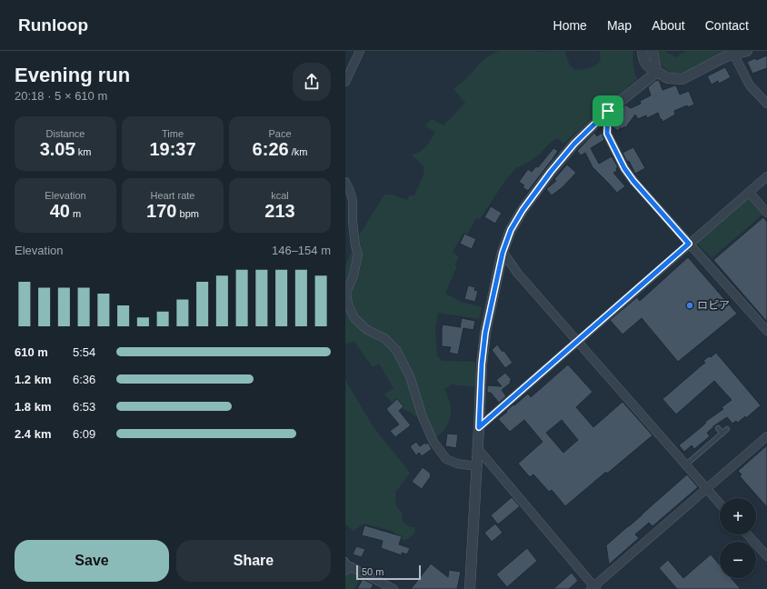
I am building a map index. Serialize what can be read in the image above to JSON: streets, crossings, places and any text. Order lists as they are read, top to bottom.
{
  "places": ["ロピア"],
  "scale_bar": "50 m",
  "page": {
    "header": "Runloop",
    "nav": [
      "Home",
      "Map",
      "About",
      "Contact"
    ],
    "heading": ["Evening run", "20:18 · 5 × 610 m"],
    "stats": [
      ["Distance", "3.05 km"],
      ["Time", "19:37"],
      ["Pace", "6:26 /km"],
      ["Elevation", "40 m"],
      ["Heart rate", "170 bpm"],
      ["kcal", "213"]
    ],
    "chart": ["Elevation", "146–154 m"],
    "list": [
      {
        "name": "610 m",
        "note": "5:54"
      },
      {
        "name": "1.2 km",
        "note": "6:36"
      },
      {
        "name": "1.8 km",
        "note": "6:53"
      },
      {
        "name": "2.4 km",
        "note": "6:09"
      }
    ],
    "map_buttons": ["+", "−"],
    "buttons": ["Save", "Share"],
    "scale": "50 m"
  }
}
